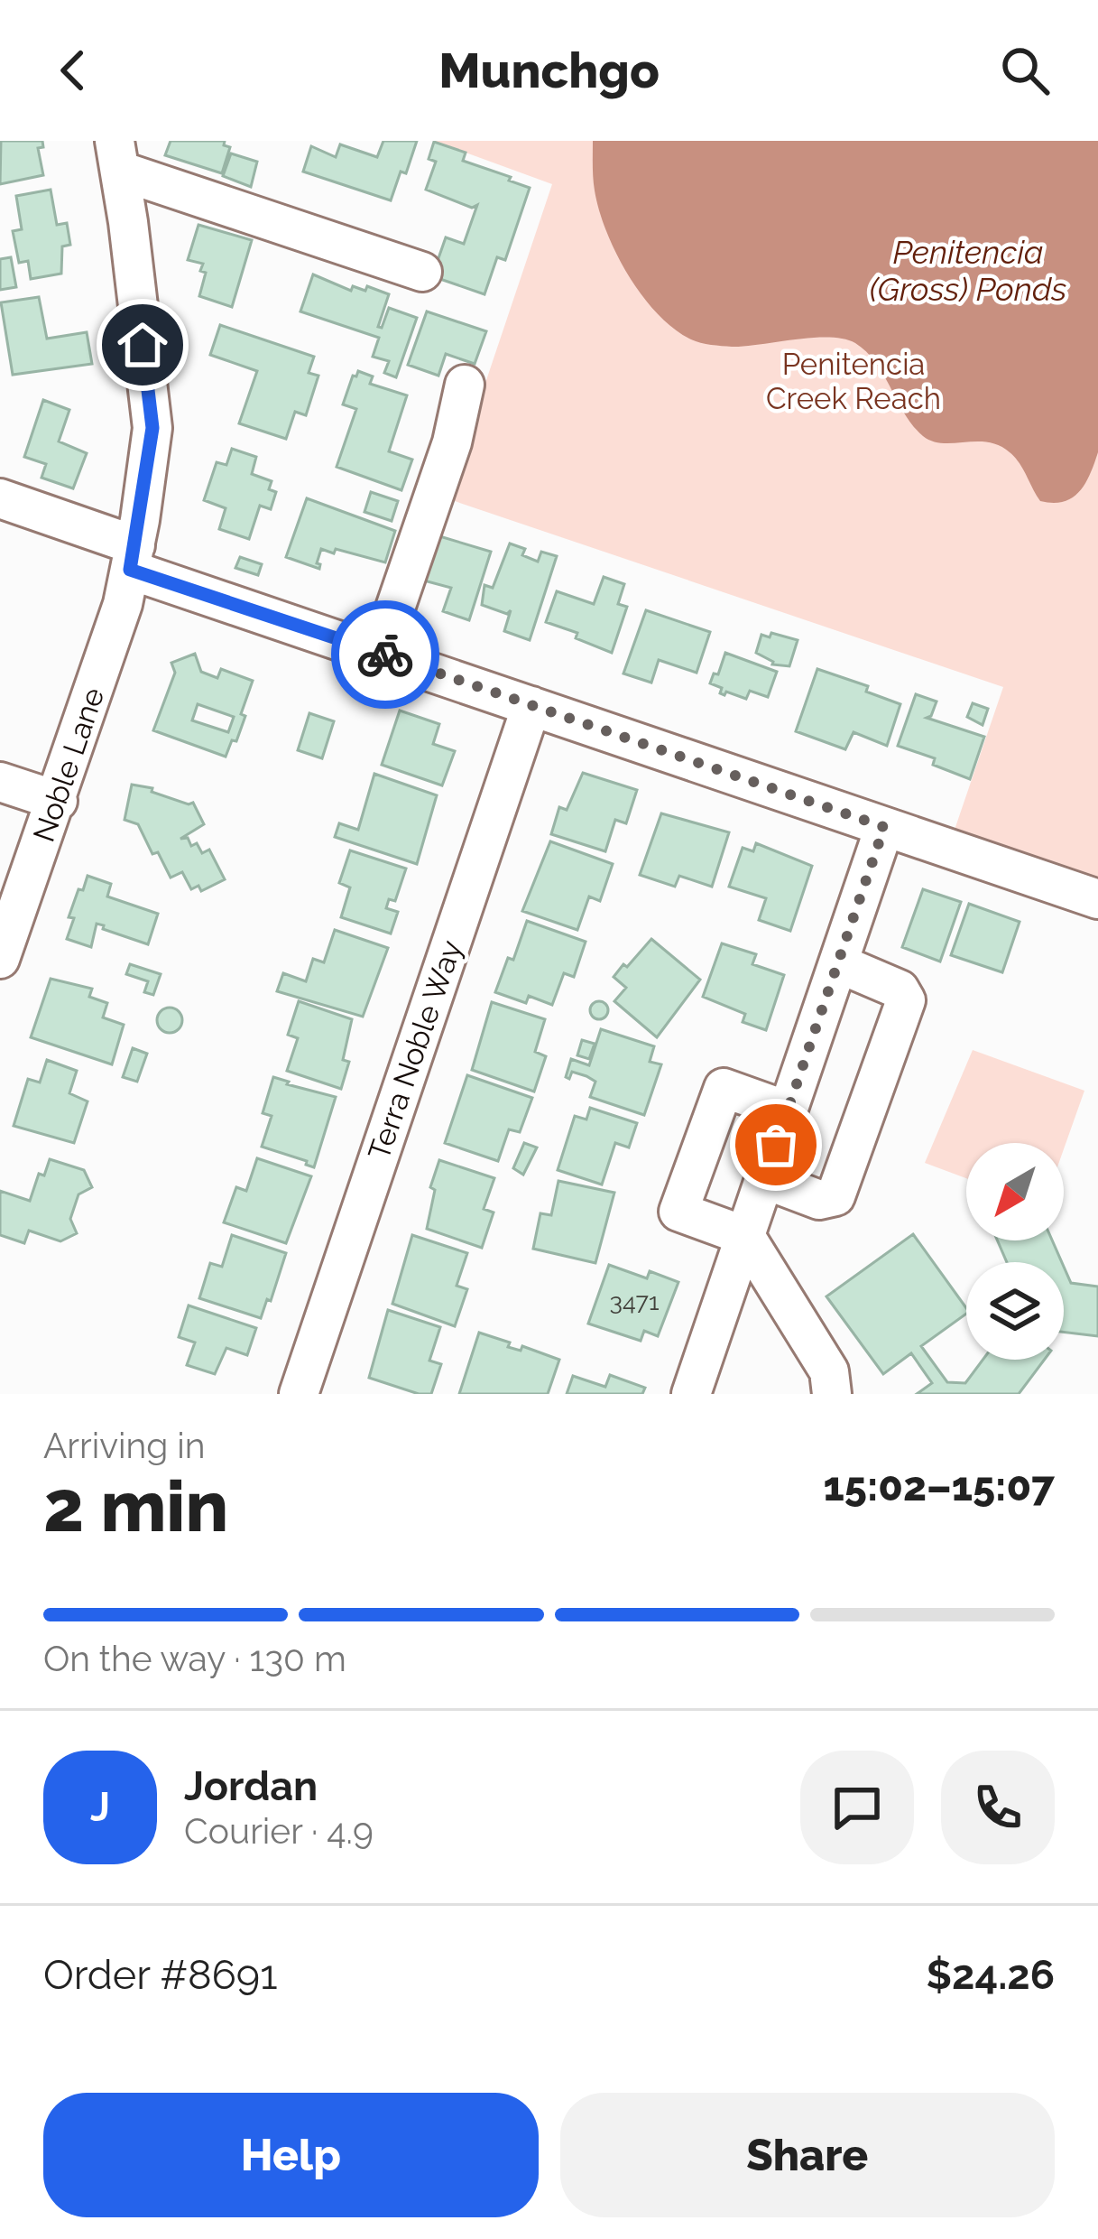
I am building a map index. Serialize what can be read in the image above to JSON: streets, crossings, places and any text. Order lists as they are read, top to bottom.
{
  "streets": {
    "street": ["Noble Lane", "Terra Noble Way"]
  },
  "water": ["Penitencia (Gross) Ponds"],
  "parks": ["Penitencia Creek Reach"],
  "house_numbers": ["3471"],
  "north": "bottom left",
  "page": {
    "header": "Munchgo",
    "heading": ["2 min", "Arriving in", "15:02–15:07"],
    "panel": [
      "Jordan",
      "Courier · 4.9",
      "Order #8691",
      "$24.26"
    ],
    "bar": "On the way · 130 m",
    "round": "J",
    "buttons": ["Help", "Share"]
  }
}
